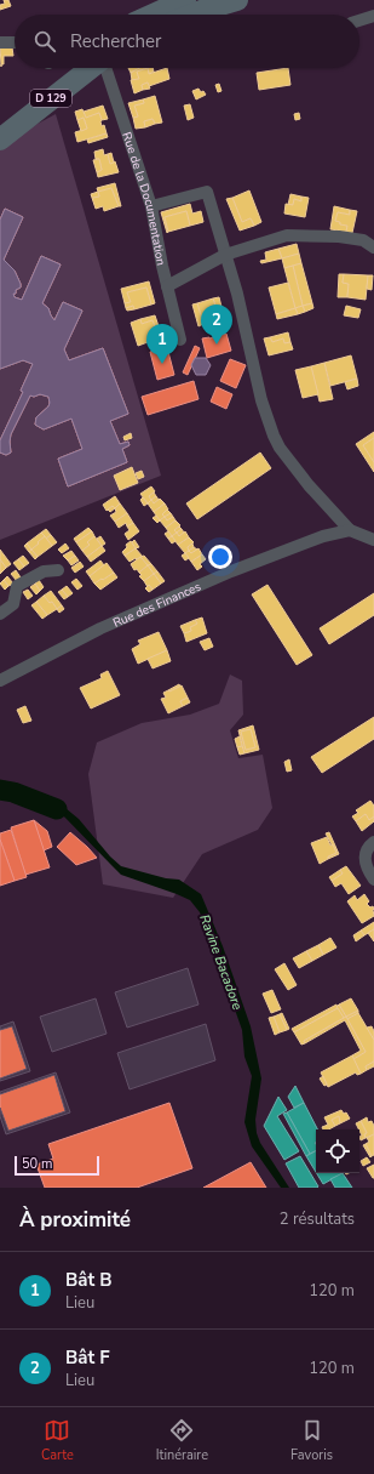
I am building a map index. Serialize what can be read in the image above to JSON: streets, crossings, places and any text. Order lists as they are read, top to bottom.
{
  "streets": {
    "highway": ["D 129"],
    "street": ["Rue de la Documentation", "Rue des Finances"]
  },
  "water": ["Ravine Bacadore"],
  "scale_bar": "50 m",
  "page": {
    "search": "Rechercher",
    "pins": ["2", "1"],
    "scale": "50 m",
    "heading": ["À proximité", "2 résultats"],
    "list": [
      {
        "mark": "1",
        "name": "Bât B",
        "note": "Lieu",
        "value": "120 m"
      },
      {
        "mark": "2",
        "name": "Bât F",
        "note": "Lieu",
        "value": "120 m"
      }
    ],
    "nav": ["Carte", "Itinéraire", "Favoris"]
  }
}
